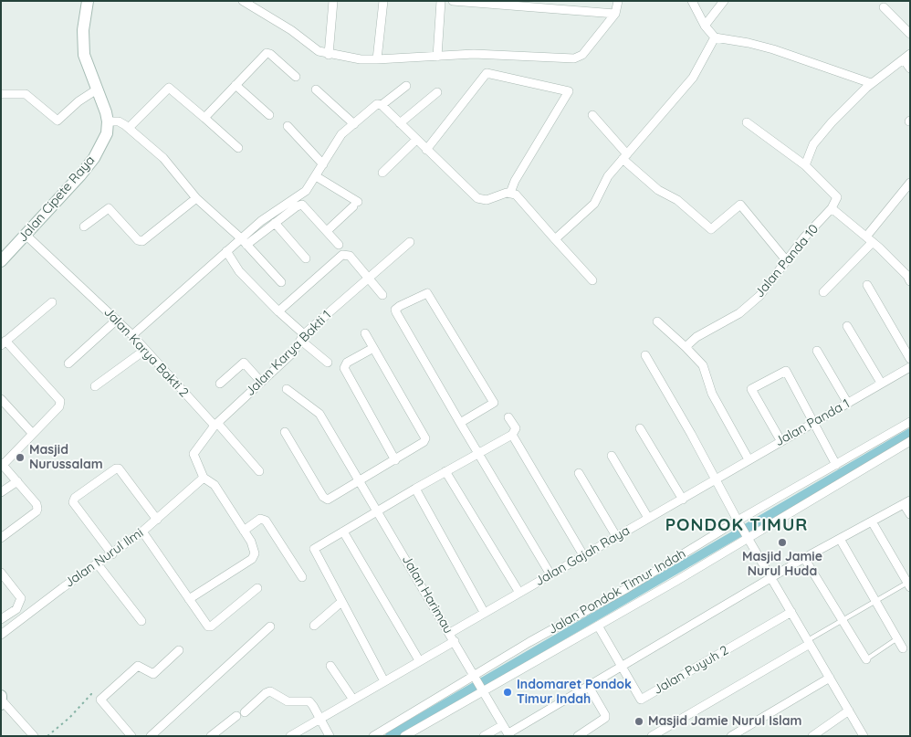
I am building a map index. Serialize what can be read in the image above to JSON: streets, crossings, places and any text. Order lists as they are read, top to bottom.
{
  "streets": {
    "main road": ["Jalan Cipete Raya"],
    "street": [
      "Jalan Panda 10",
      "Jalan Karya Bakti 2",
      "Jalan Karya Bakti 1",
      "Jalan Panda 1",
      "Jalan Gajah Raya",
      "Jalan Nurul Ilmi",
      "Jalan Pondok Timur Indah",
      "Jalan Harimau",
      "Jalan Puyuh 2"
    ]
  },
  "crossings": [
    ["Jalan Cipete Raya", "Jalan Karya Bakti 2"],
    ["Jalan Karya Bakti 2", "Jalan Karya Bakti 1"],
    ["Jalan Karya Bakti 1", "Jalan Nurul Ilmi"],
    ["Jalan Panda 1", "Jalan Gajah Raya"],
    ["Jalan Gajah Raya", "Jalan Harimau"],
    ["Jalan Pondok Timur Indah", "Jalan Harimau"],
    ["Jalan Pondok Timur Indah", "Jalan Puyuh 2"]
  ],
  "districts": ["PONDOK TIMUR"],
  "places": [
    "Masjid Nurussalam",
    "Masjid Jamie Nurul Huda",
    "Indomaret Pondok Timur Indah",
    "Masjid Jamie Nurul Islam"
  ]
}
